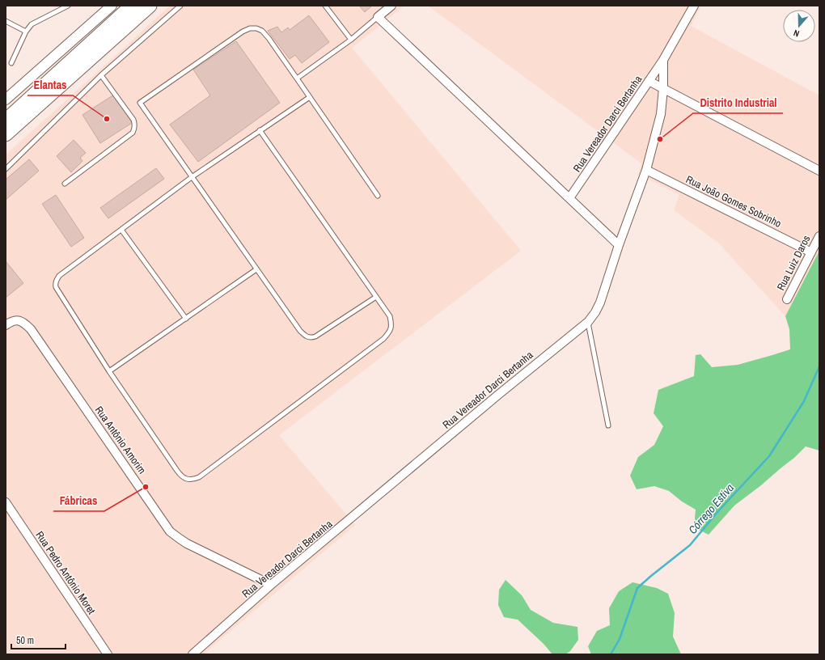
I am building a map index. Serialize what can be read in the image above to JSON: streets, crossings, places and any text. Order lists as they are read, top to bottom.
{
  "streets": {
    "street": [
      "Rua Vereador Darci Bertanha",
      "Rua João Gomes Sobrinho",
      "Rua Luiz Daros",
      "Rua Antônio Amorim",
      "Rua Pedro Antônio Moret"
    ]
  },
  "crossings": [
    ["Rua Vereador Darci Bertanha", "Rua João Gomes Sobrinho"],
    ["Rua Vereador Darci Bertanha", "Rua Antônio Amorim"],
    ["Rua João Gomes Sobrinho", "Rua Luiz Daros"]
  ],
  "water": ["Córrego Estiva"],
  "places": ["Elantas", "Distrito Industrial", "Fábricas"],
  "scale_bar": "50 m",
  "north": "bottom"
}
